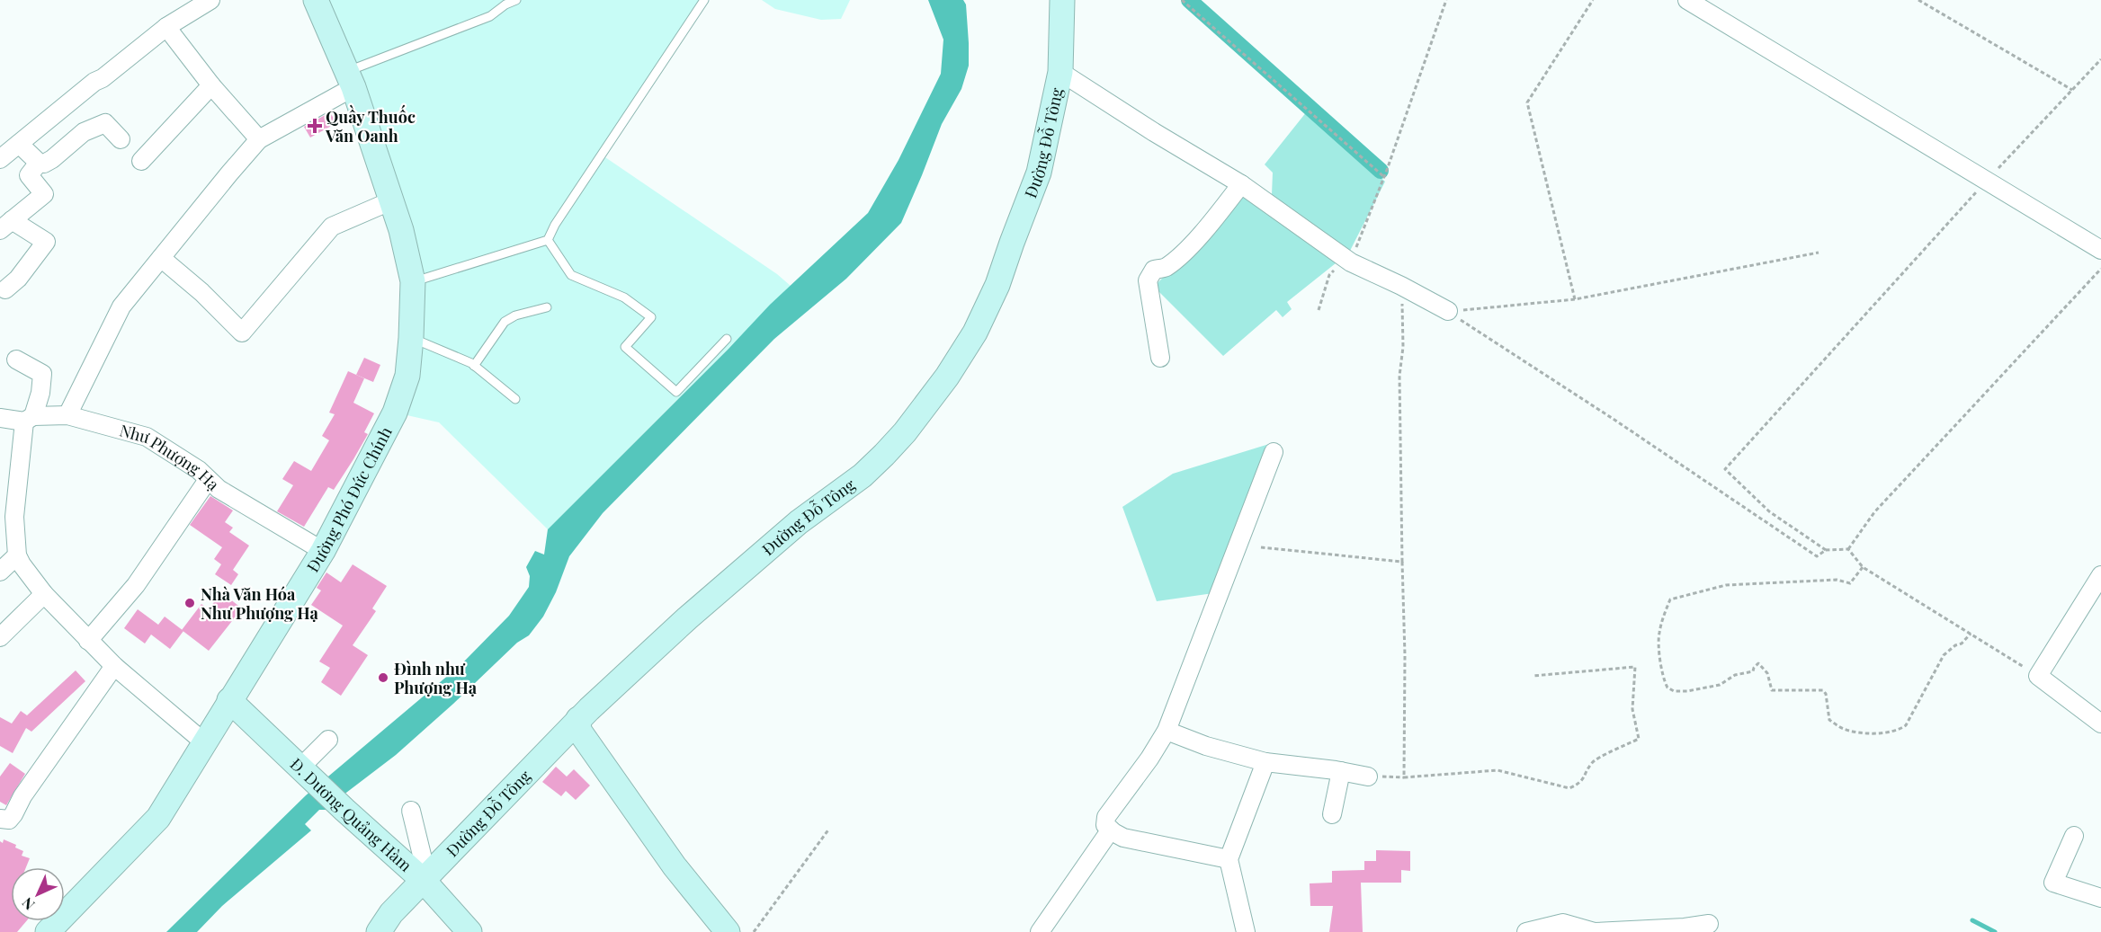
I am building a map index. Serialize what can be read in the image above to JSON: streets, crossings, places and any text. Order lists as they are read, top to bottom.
{
  "streets": {
    "main road": ["Đường Đỗ Tông", "Đường Phó Đức Chính", "Đ. Dương Quảng Hàm"],
    "street": ["Như Phượng Hạ"]
  },
  "crossings": [
    ["Đường Đỗ Tông", "Đ. Dương Quảng Hàm"],
    ["Như Phượng Hạ", "Đường Phó Đức Chính"],
    ["Đường Phó Đức Chính", "Đ. Dương Quảng Hàm"]
  ],
  "places": {
    "health": ["Quầy Thuốc Văn Oanh"],
    "other": ["Nhà Văn Hóa Như Phượng Hạ", "Đình như Phượng Hạ"]
  },
  "north": "bottom left"
}
